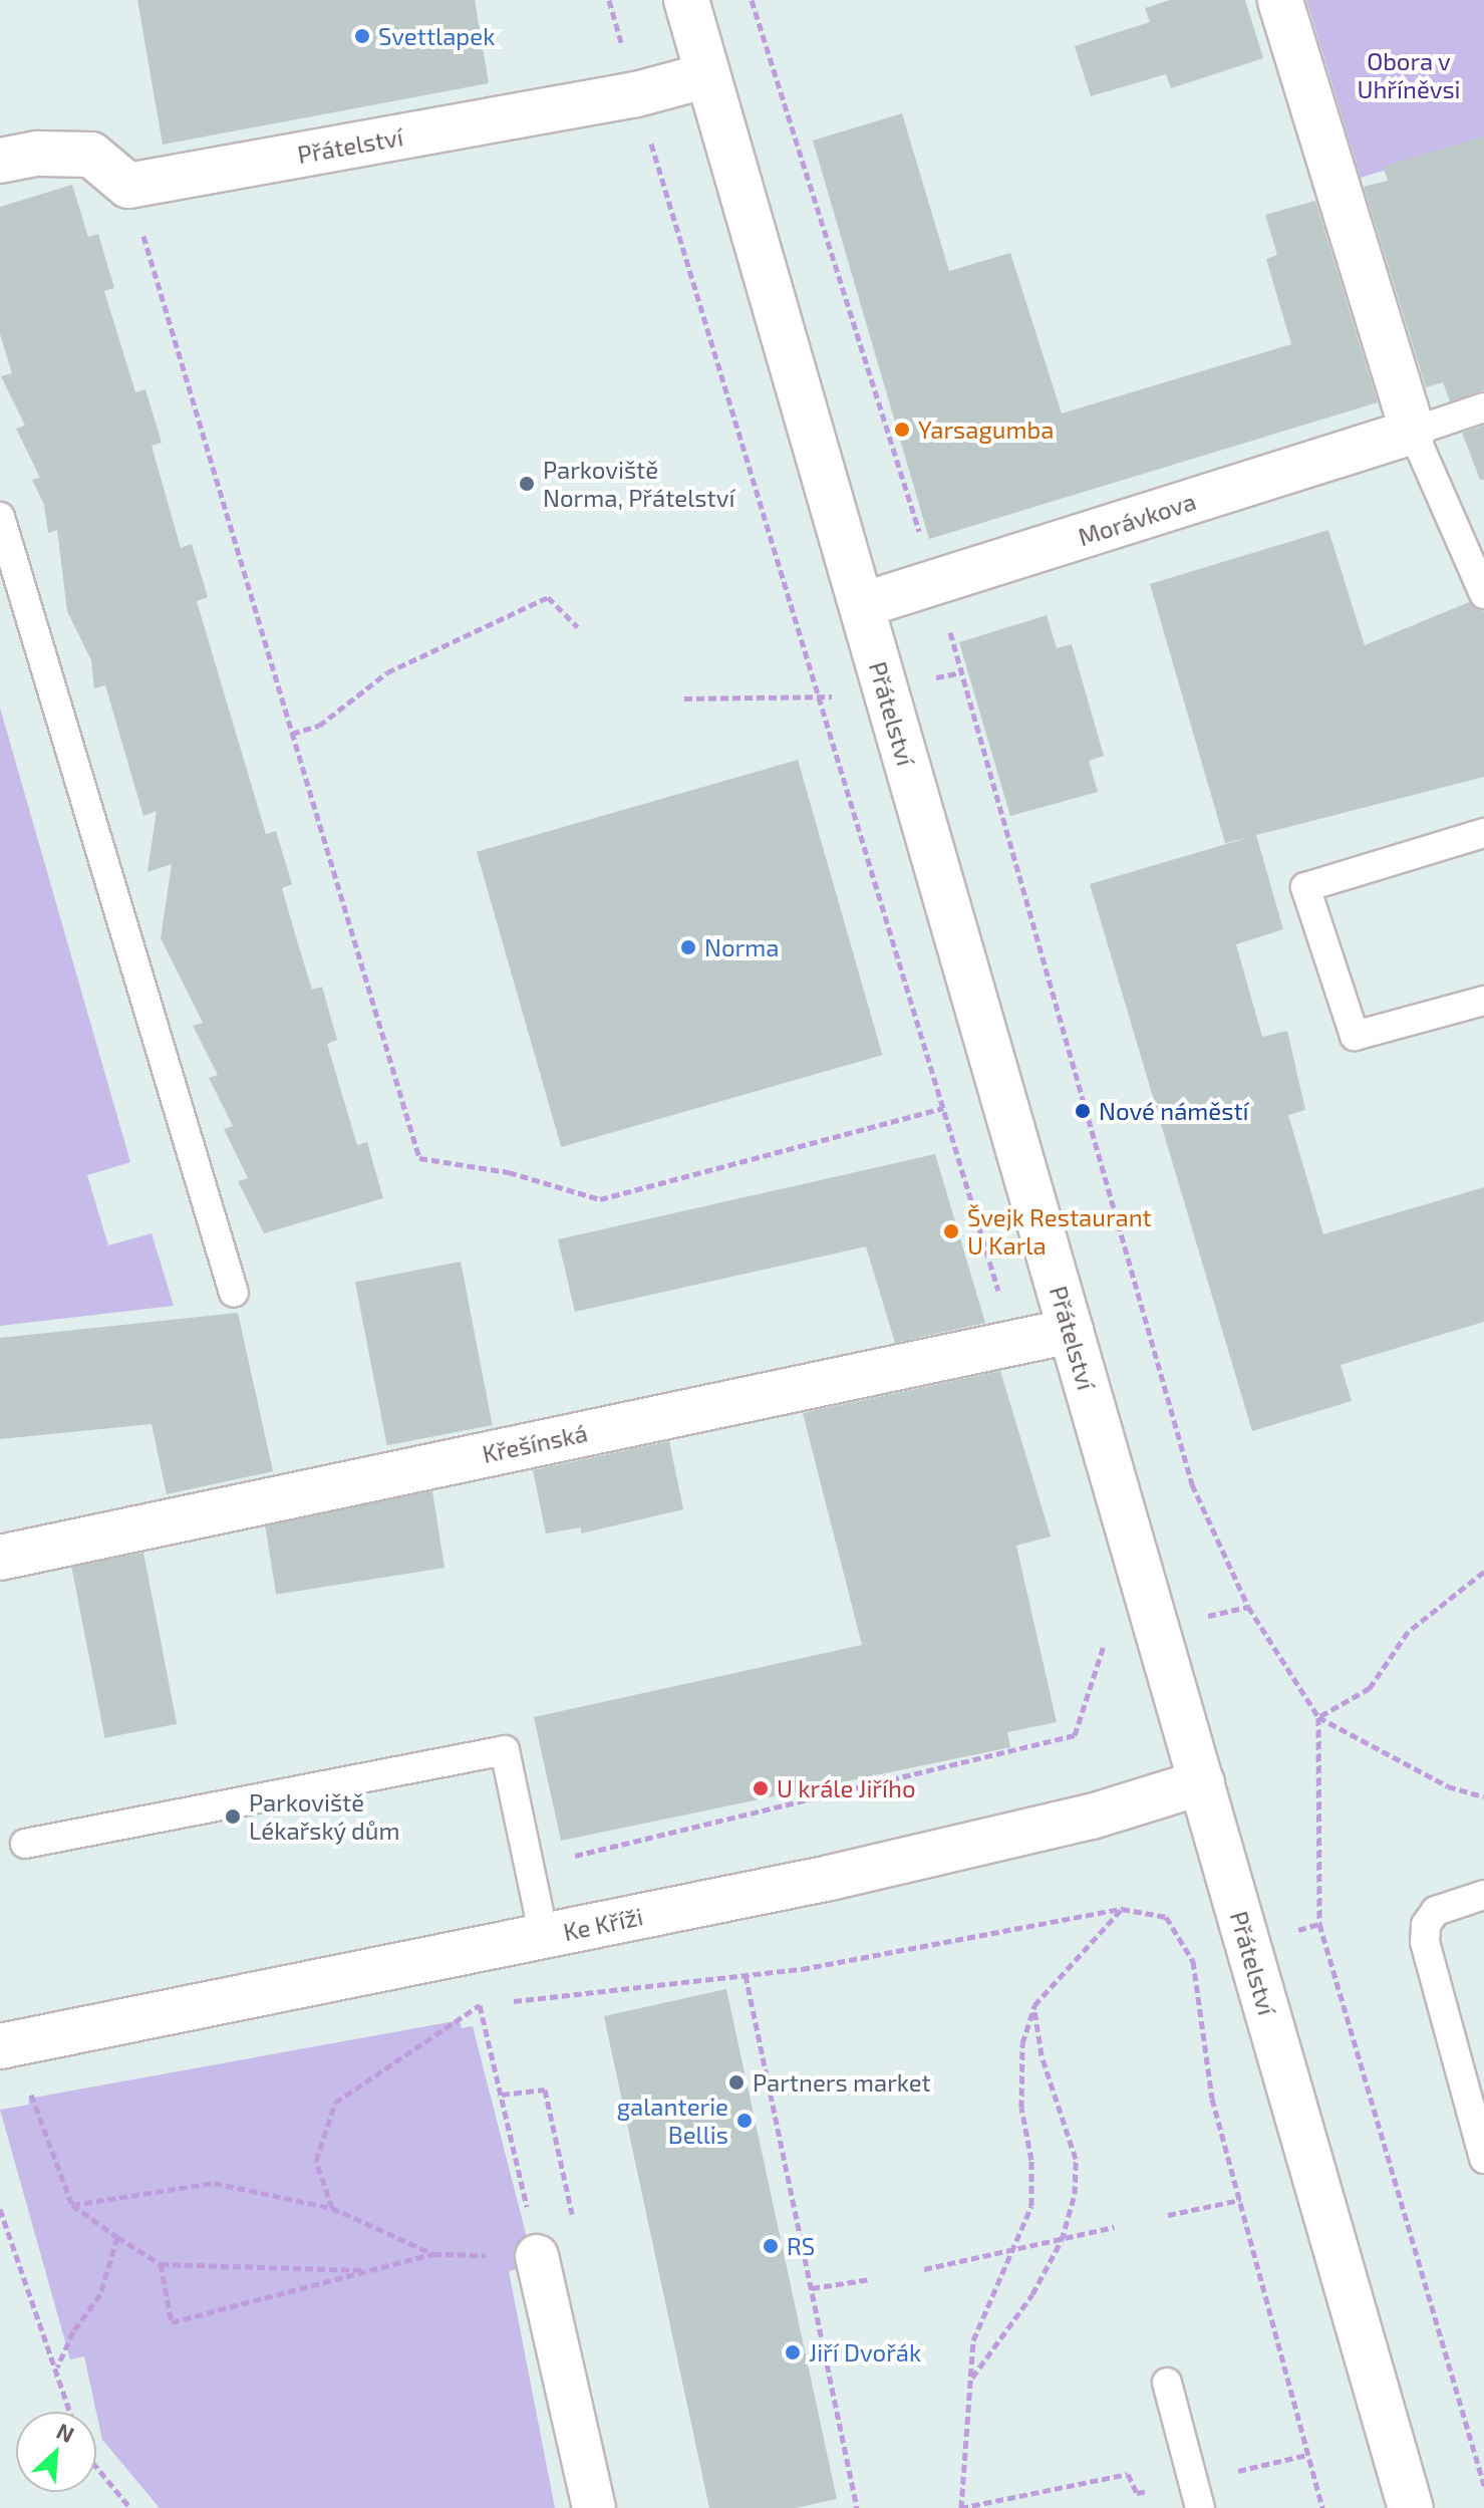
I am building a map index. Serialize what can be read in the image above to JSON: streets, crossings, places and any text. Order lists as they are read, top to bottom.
{
  "streets": {
    "street": [
      "Přátelství",
      "Morávkova",
      "Křešínská",
      "Ke Kříži"
    ]
  },
  "crossings": [
    ["Přátelství", "Morávkova"],
    ["Přátelství", "Křešínská"],
    ["Přátelství", "Ke Kříži"]
  ],
  "parks": ["Obora v Uhříněvsi"],
  "places": [
    "Svettlapek",
    "Yarsagumba",
    "Parkoviště Norma, Přátelství",
    "Norma",
    "Nové náměstí",
    "Švejk Restaurant U Karla",
    "U krále Jiřího",
    "Parkoviště Lékařský dům",
    "Partners market",
    "galanterie Bellis",
    "RS",
    "Jiří Dvořák"
  ],
  "north": "top right"
}
